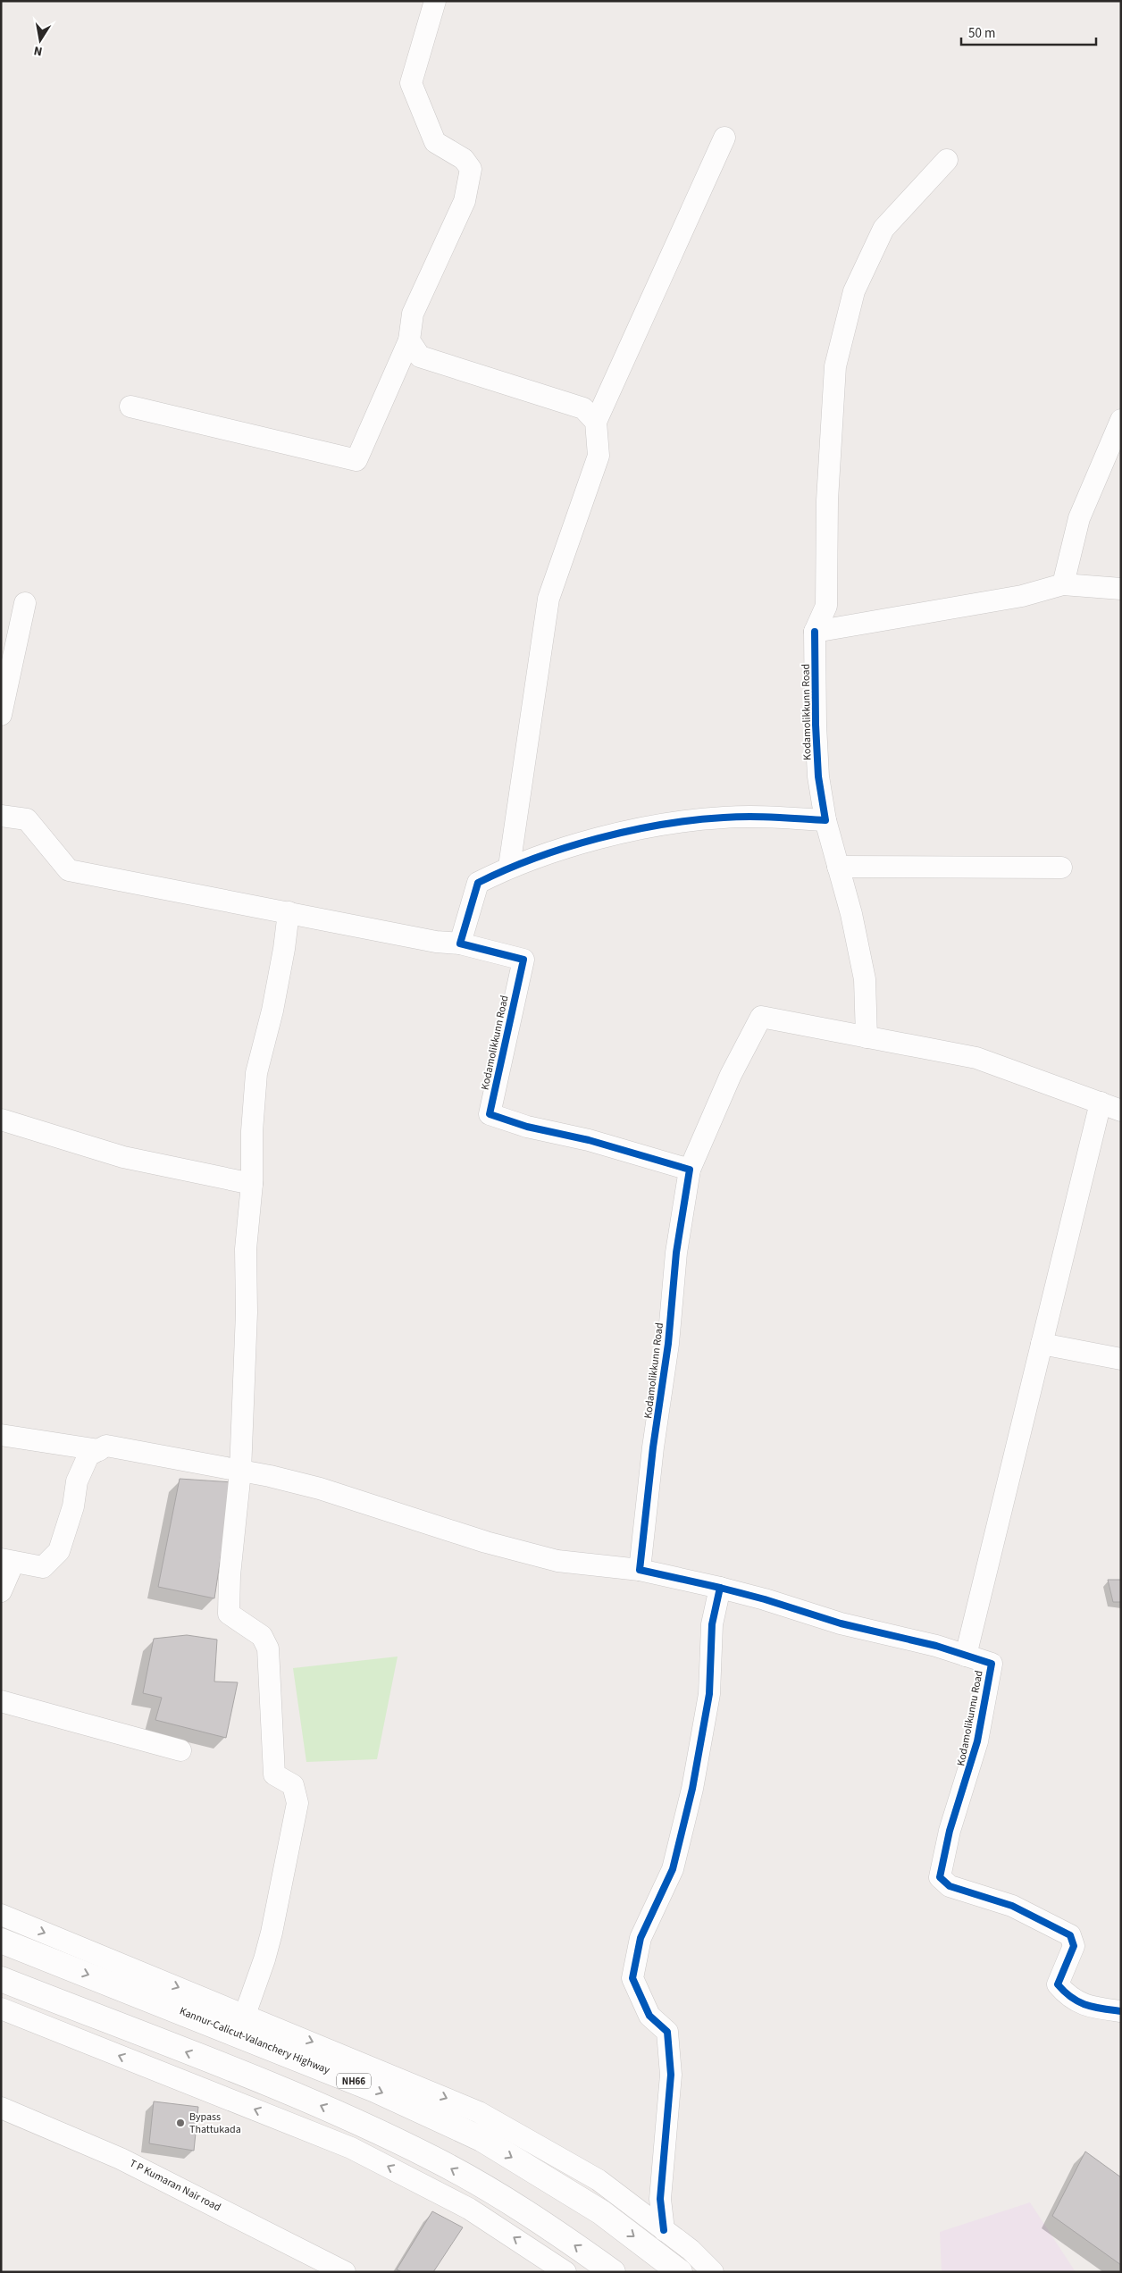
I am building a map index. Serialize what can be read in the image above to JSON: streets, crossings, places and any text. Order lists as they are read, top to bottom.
{
  "streets": {
    "highway": ["Kannur-Calicut-Valanchery Highway", "NH66"],
    "street": ["Kodamolikkunn Road", "Kodamolikunnu Road", "T P Kumaran Nair road"]
  },
  "places": ["Bypass Thattukada"],
  "scale_bar": "50 m",
  "north": "bottom"
}
